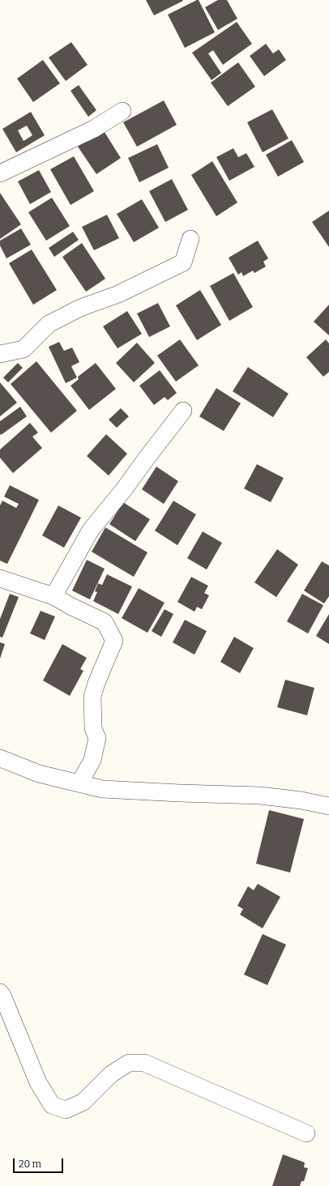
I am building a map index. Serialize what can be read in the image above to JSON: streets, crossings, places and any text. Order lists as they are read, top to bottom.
{
  "scale_bar": "20 m"
}
